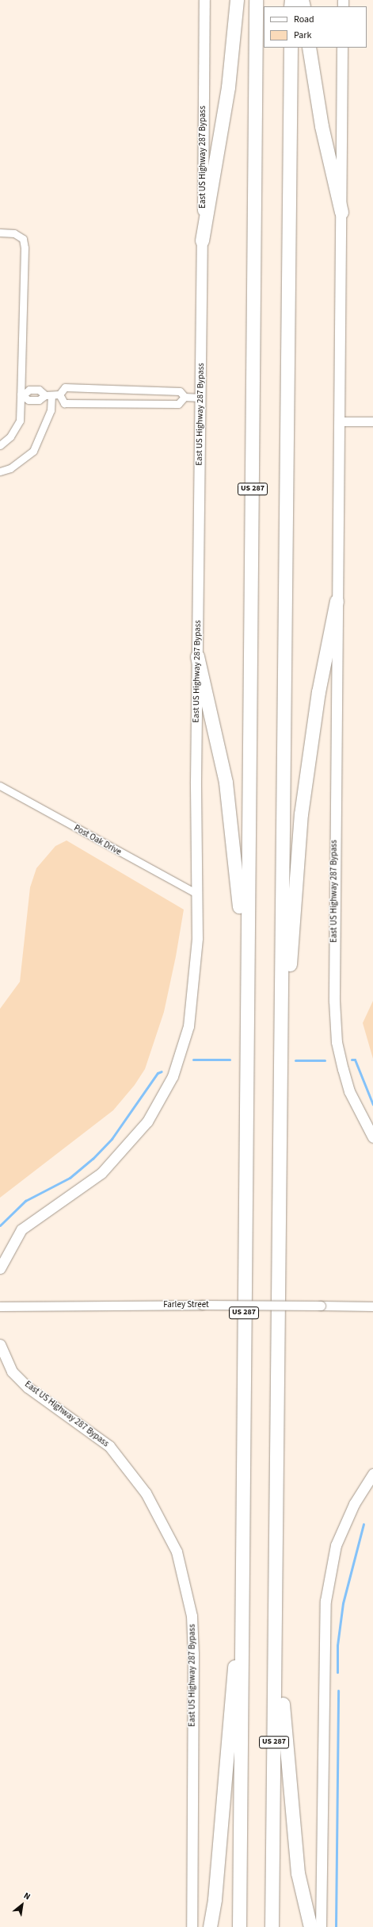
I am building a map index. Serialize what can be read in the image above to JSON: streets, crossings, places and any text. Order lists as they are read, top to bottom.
{
  "streets": {
    "highway": ["US 287"],
    "main road": ["East US Highway 287 Bypass"],
    "street": ["Post Oak Drive", "Farley Street"]
  },
  "crossings": [
    ["East US Highway 287 Bypass", "Post Oak Drive"]
  ],
  "legend": ["Road", "Park"],
  "north": "top right"
}
